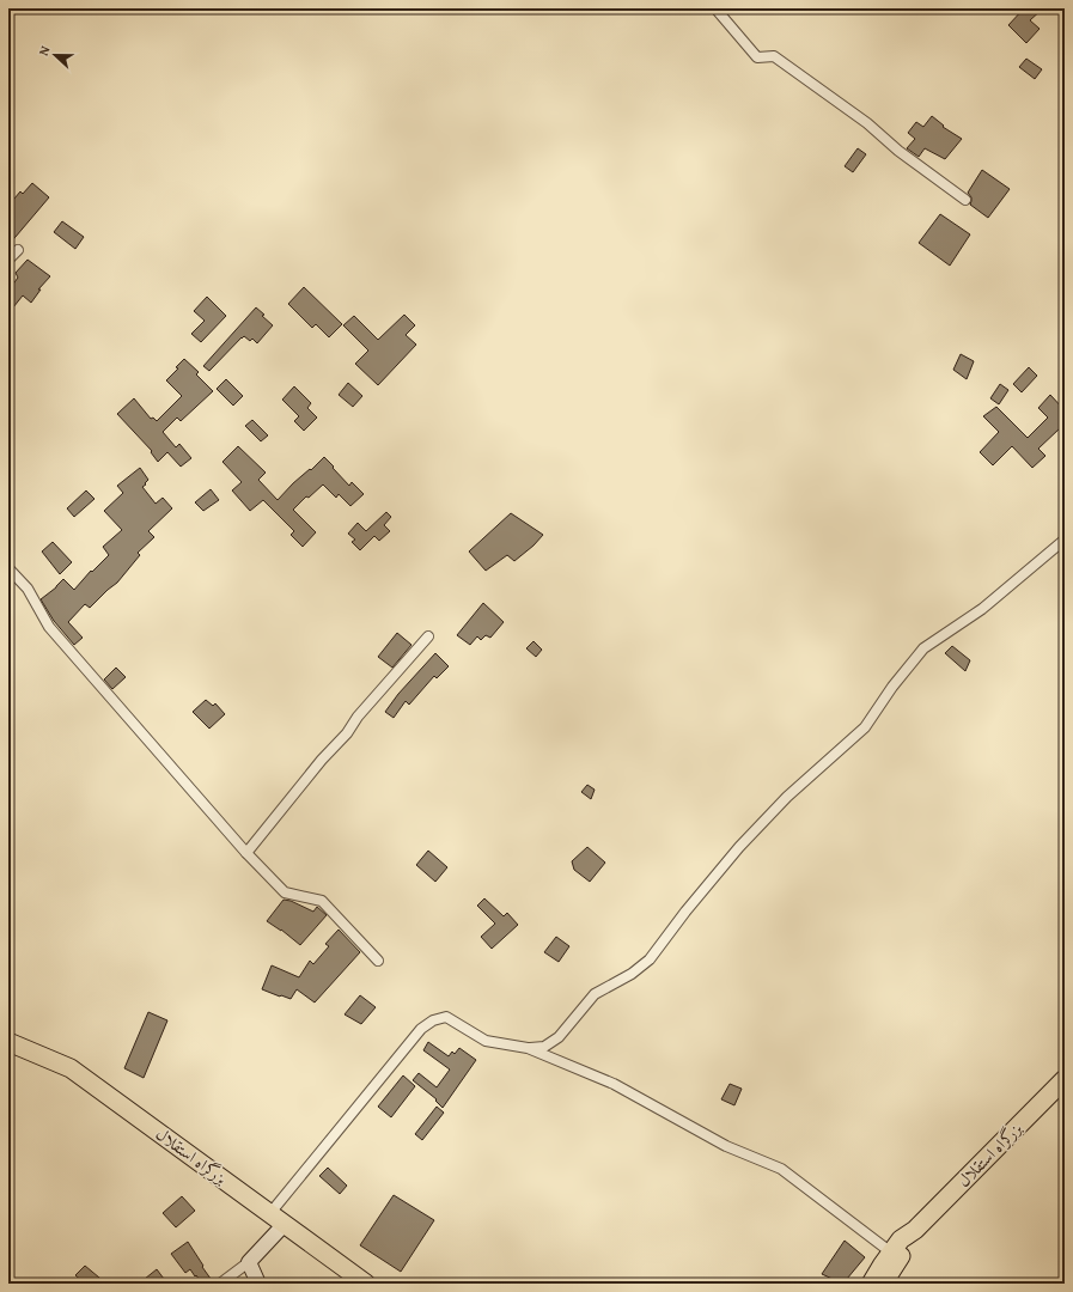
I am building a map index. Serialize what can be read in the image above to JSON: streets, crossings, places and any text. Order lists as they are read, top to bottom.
{
  "streets": {
    "highway": ["بزرگراه استقلال"]
  },
  "north": "left"
}
